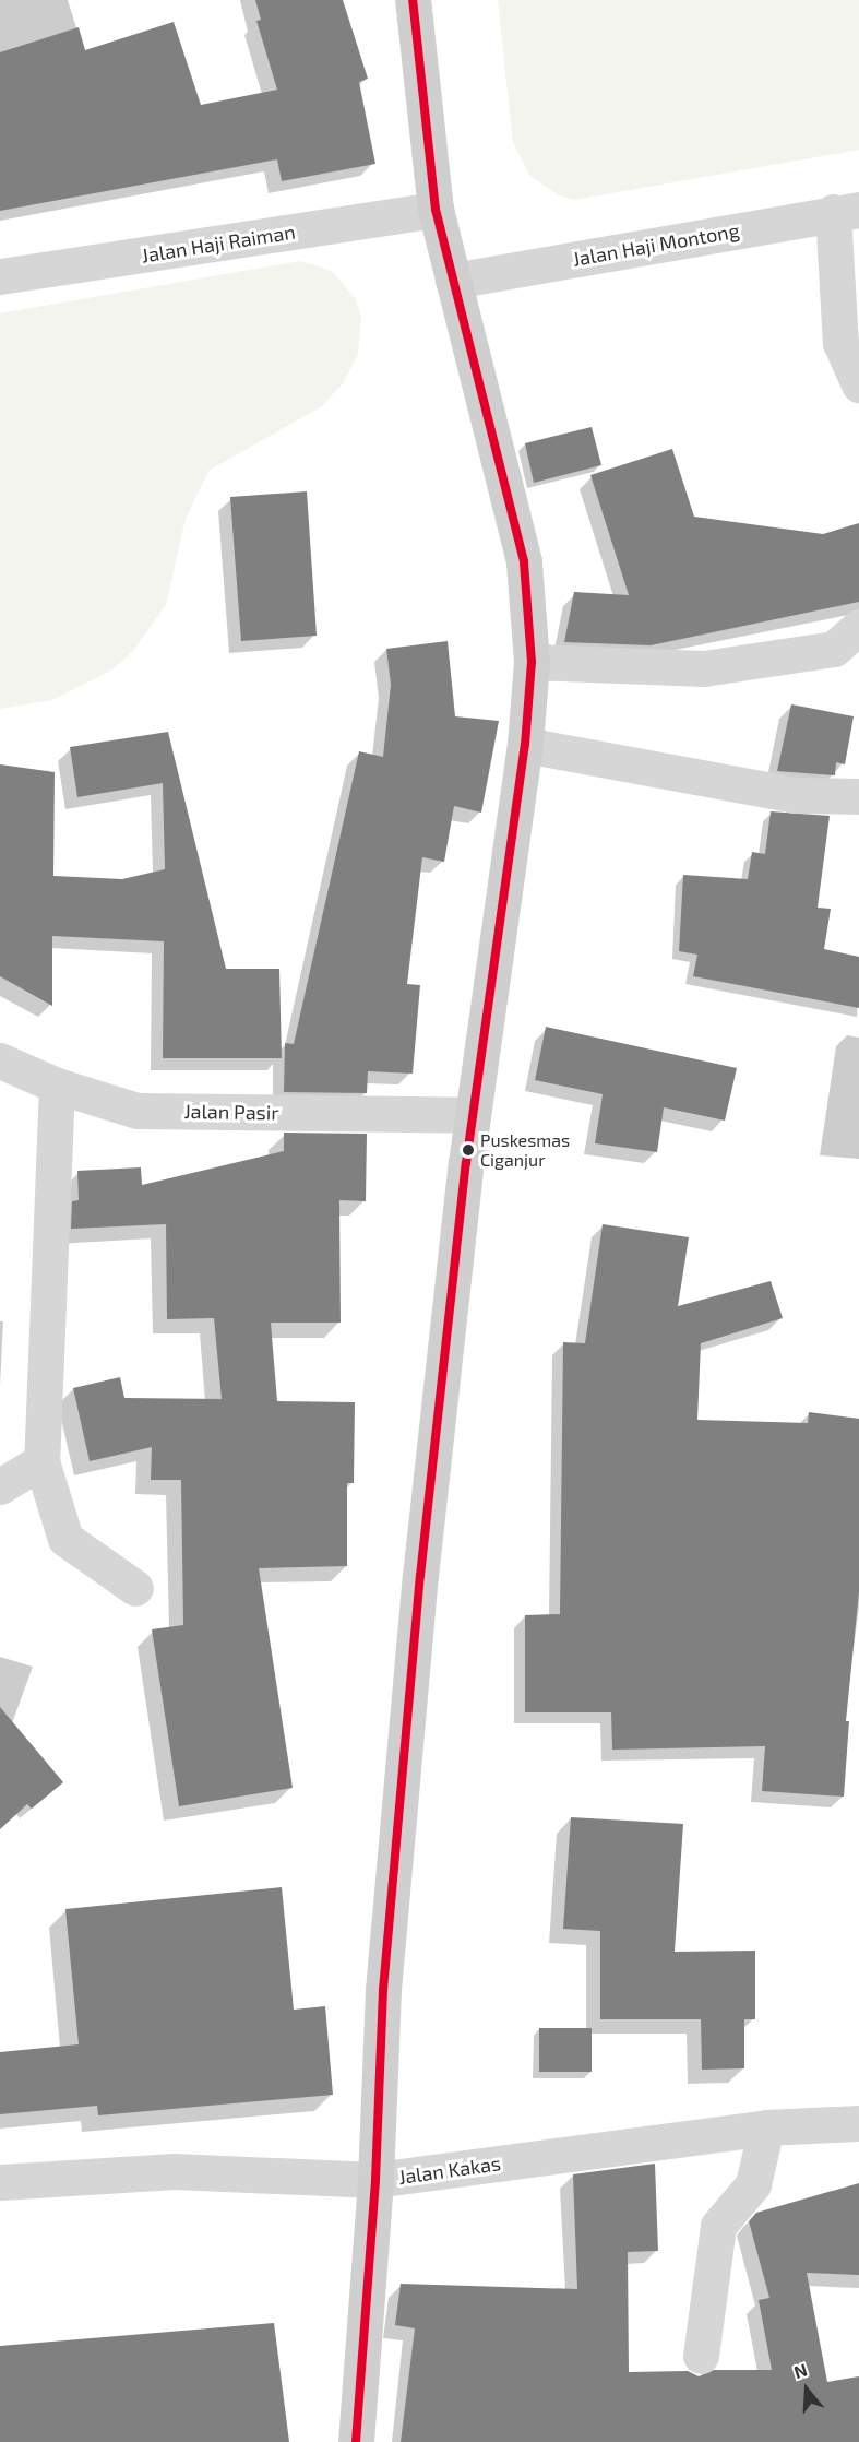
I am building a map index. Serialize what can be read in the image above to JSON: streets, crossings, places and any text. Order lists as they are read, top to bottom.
{
  "streets": {
    "street": [
      "Jalan Haji Raiman",
      "Jalan Haji Montong",
      "Jalan Pasir",
      "Jalan Kakas"
    ]
  },
  "places": ["Puskesmas Ciganjur"],
  "north": "top"
}
